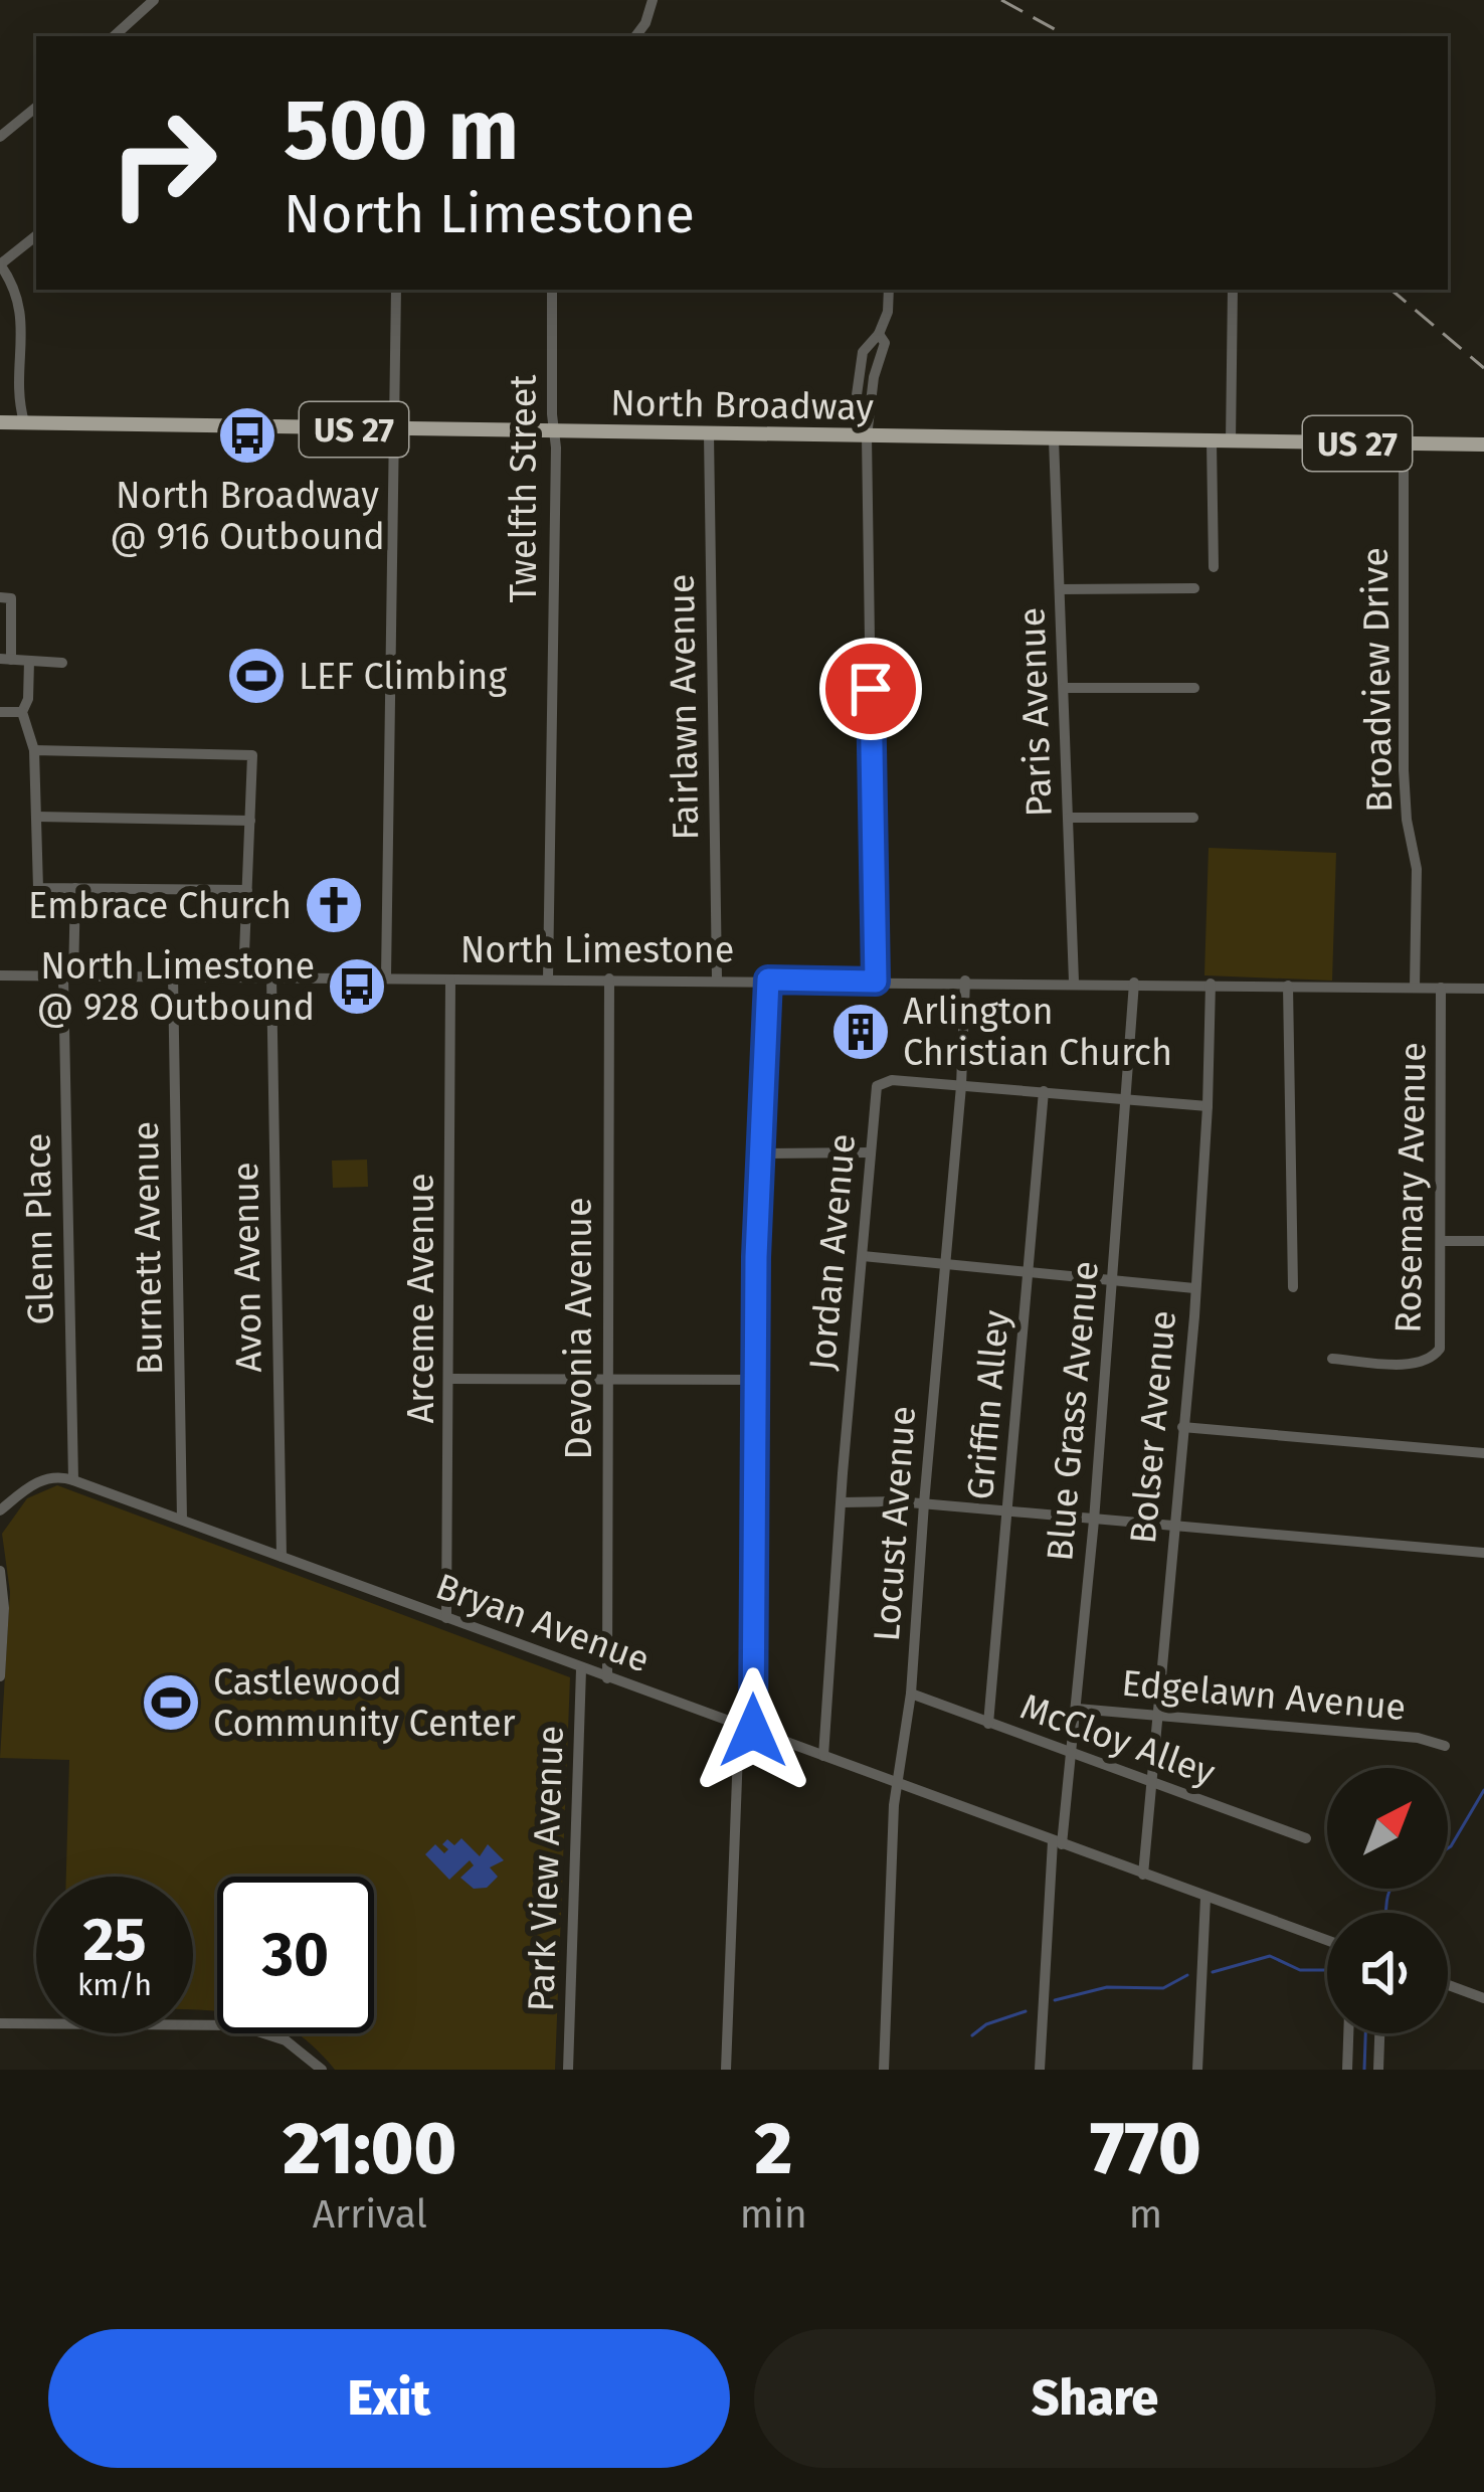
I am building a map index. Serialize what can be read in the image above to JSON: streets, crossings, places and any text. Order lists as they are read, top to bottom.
{
  "streets": {
    "main road": ["North Broadway", "US 27"],
    "street": [
      "Twelfth Street",
      "Broadview Drive",
      "Fairlawn Avenue",
      "Paris Avenue",
      "North Limestone",
      "Rosemary Avenue",
      "Glenn Place",
      "Burnett Avenue",
      "Jordan Avenue",
      "Avon Avenue",
      "Arceme Avenue",
      "Devonia Avenue",
      "Griffin Alley",
      "Blue Grass Avenue",
      "Bolser Avenue",
      "Locust Avenue",
      "Bryan Avenue",
      "Edgelawn Avenue",
      "McCloy Alley",
      "Park View Avenue"
    ]
  },
  "crossings": [
    ["North Broadway", "Twelfth Street"],
    ["North Broadway", "Broadview Drive"],
    ["North Broadway", "Fairlawn Avenue"],
    ["North Broadway", "Paris Avenue"],
    ["Twelfth Street", "North Limestone"],
    ["Broadview Drive", "North Limestone"],
    ["Fairlawn Avenue", "North Limestone"],
    ["Paris Avenue", "North Limestone"],
    ["North Limestone", "Rosemary Avenue"],
    ["North Limestone", "Glenn Place"],
    ["North Limestone", "Burnett Avenue"],
    ["North Limestone", "Avon Avenue"],
    ["North Limestone", "Arceme Avenue"],
    ["North Limestone", "Devonia Avenue"],
    ["North Limestone", "Blue Grass Avenue"],
    ["North Limestone", "Bolser Avenue"],
    ["North Limestone", "Locust Avenue"],
    ["Glenn Place", "Bryan Avenue"],
    ["Burnett Avenue", "Bryan Avenue"],
    ["Jordan Avenue", "Griffin Alley"],
    ["Jordan Avenue", "Blue Grass Avenue"],
    ["Jordan Avenue", "Bolser Avenue"],
    ["Jordan Avenue", "Locust Avenue"],
    ["Jordan Avenue", "Bryan Avenue"],
    ["Avon Avenue", "Bryan Avenue"],
    ["Arceme Avenue", "Bryan Avenue"],
    ["Devonia Avenue", "Bryan Avenue"],
    ["Griffin Alley", "McCloy Alley"],
    ["Blue Grass Avenue", "Bryan Avenue"],
    ["Blue Grass Avenue", "Edgelawn Avenue"],
    ["Blue Grass Avenue", "McCloy Alley"],
    ["Bolser Avenue", "Bryan Avenue"],
    ["Bolser Avenue", "Edgelawn Avenue"],
    ["Bolser Avenue", "McCloy Alley"],
    ["Locust Avenue", "Bryan Avenue"],
    ["Locust Avenue", "McCloy Alley"],
    ["Bryan Avenue", "Park View Avenue"]
  ],
  "places": {
    "bus stop": ["North Broadway @ 916 Outbound", "North Limestone @ 928 Outbound"],
    "sports": ["LEF Climbing", "Castlewood Community Center"],
    "church": ["Embrace Church"],
    "building": ["Arlington Christian Church"]
  },
  "north": "top right",
  "page": {
    "turn": ["500 m", "North Limestone"],
    "speed": "25 km/h",
    "limit": "30",
    "eta": [
      "21:00",
      "Arrival",
      "2",
      "min",
      "770",
      "m"
    ],
    "buttons": ["Exit", "Share"]
  }
}
